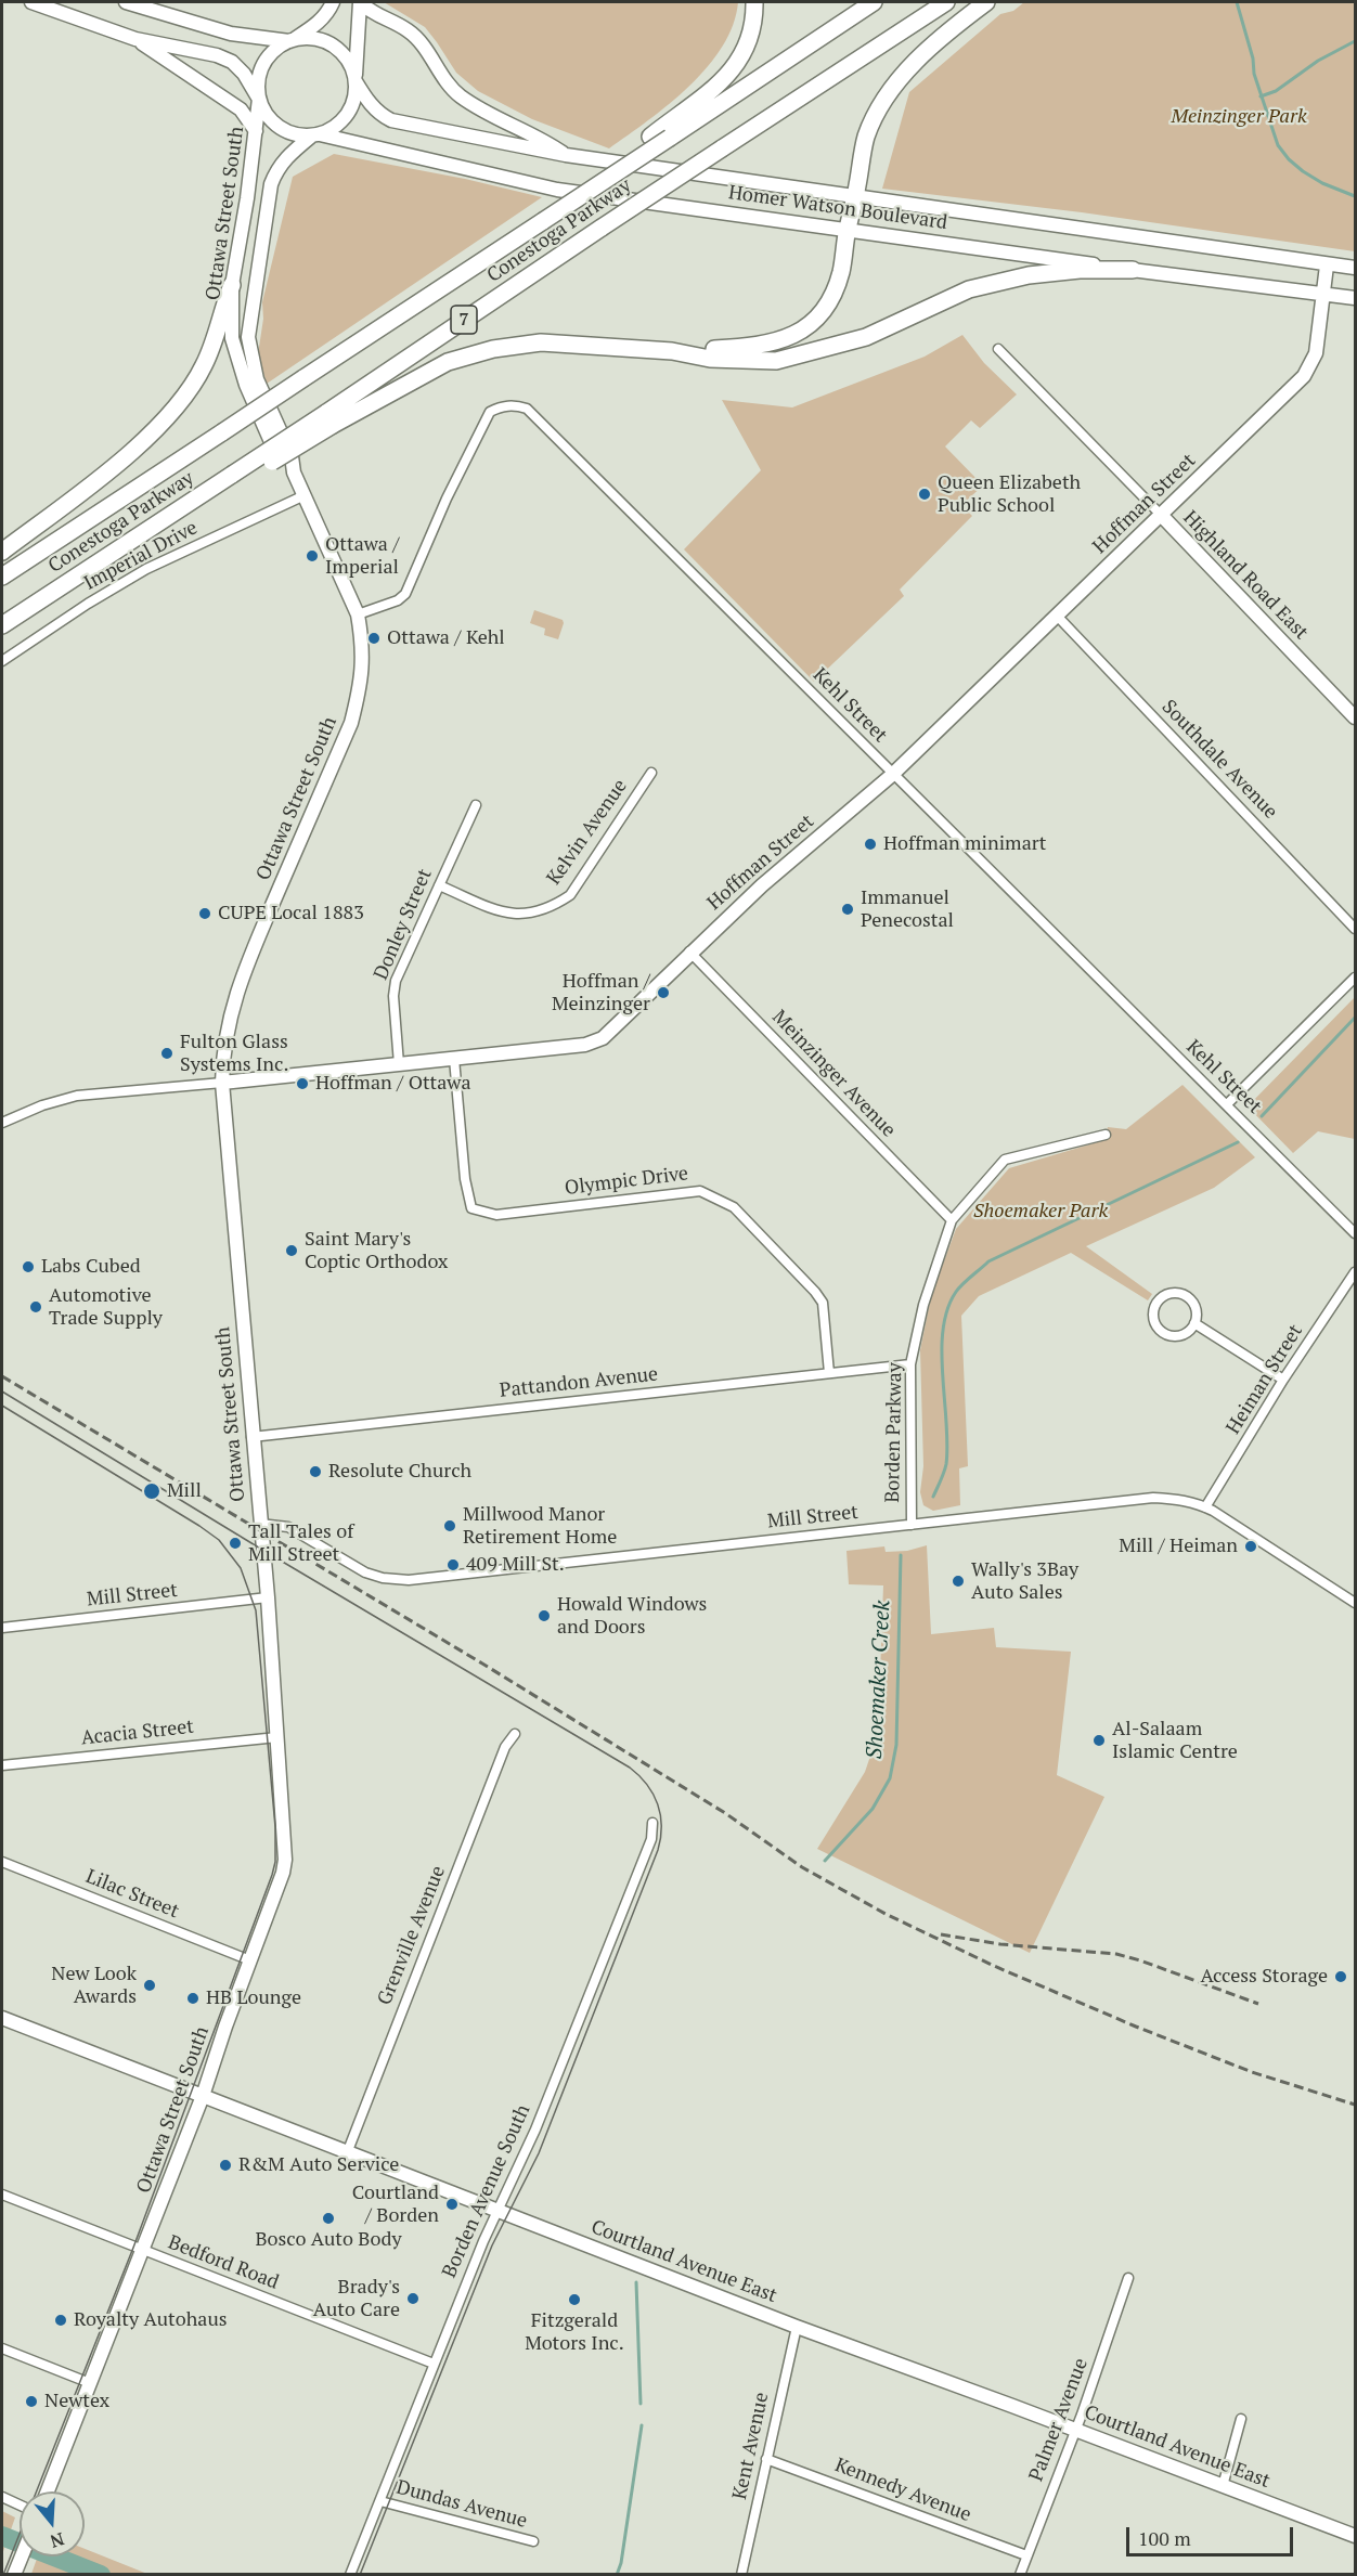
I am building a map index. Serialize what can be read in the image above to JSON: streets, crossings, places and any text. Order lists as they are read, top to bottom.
{
  "streets": {
    "highway": ["Conestoga Parkway", "7"],
    "main road": [
      "Homer Watson Boulevard",
      "Ottawa Street South",
      "Hoffman Street",
      "Highland Road East",
      "Courtland Avenue East"
    ],
    "street": [
      "Imperial Drive",
      "Kehl Street",
      "Southdale Avenue",
      "Kelvin Avenue",
      "Donley Street",
      "Meinzinger Avenue",
      "Olympic Drive",
      "Heiman Street",
      "Pattandon Avenue",
      "Borden Parkway",
      "Mill Street",
      "Acacia Street",
      "Lilac Street",
      "Grenville Avenue",
      "Borden Avenue South",
      "Bedford Road",
      "Palmer Avenue",
      "Kent Avenue",
      "Kennedy Avenue",
      "Dundas Avenue"
    ]
  },
  "crossings": [
    ["Homer Watson Boulevard", "Ottawa Street South"],
    ["Homer Watson Boulevard", "Hoffman Street"],
    ["Ottawa Street South", "Hoffman Street"],
    ["Ottawa Street South", "Imperial Drive"],
    ["Ottawa Street South", "Kehl Street"],
    ["Ottawa Street South", "Pattandon Avenue"],
    ["Ottawa Street South", "Mill Street"],
    ["Ottawa Street South", "Acacia Street"],
    ["Ottawa Street South", "Lilac Street"],
    ["Ottawa Street South", "Courtland Avenue East"],
    ["Ottawa Street South", "Bedford Road"],
    ["Hoffman Street", "Highland Road East"],
    ["Hoffman Street", "Kehl Street"],
    ["Hoffman Street", "Southdale Avenue"],
    ["Hoffman Street", "Donley Street"],
    ["Hoffman Street", "Meinzinger Avenue"],
    ["Hoffman Street", "Olympic Drive"],
    ["Kelvin Avenue", "Donley Street"],
    ["Meinzinger Avenue", "Borden Parkway"],
    ["Olympic Drive", "Pattandon Avenue"],
    ["Heiman Street", "Mill Street"],
    ["Pattandon Avenue", "Borden Parkway"],
    ["Borden Parkway", "Mill Street"],
    ["Grenville Avenue", "Courtland Avenue East"],
    ["Borden Avenue South", "Courtland Avenue East"],
    ["Borden Avenue South", "Bedford Road"],
    ["Borden Avenue South", "Dundas Avenue"],
    ["Courtland Avenue East", "Palmer Avenue"],
    ["Courtland Avenue East", "Kent Avenue"],
    ["Palmer Avenue", "Kennedy Avenue"],
    ["Kent Avenue", "Kennedy Avenue"]
  ],
  "water": ["Shoemaker Creek"],
  "parks": ["Meinzinger Park", "Shoemaker Park"],
  "places": [
    "Queen Elizabeth Public School",
    "Ottawa / Imperial",
    "Ottawa / Kehl",
    "Hoffman minimart",
    "Immanuel Penecostal",
    "CUPE Local 1883",
    "Hoffman / Meinzinger",
    "Fulton Glass Systems Inc.",
    "Hoffman / Ottawa",
    "Saint Mary's Coptic Orthodox",
    "Labs Cubed",
    "Automotive Trade Supply",
    "Resolute Church",
    "Mill",
    "Millwood Manor Retirement Home",
    "Tall Tales of Mill Street",
    "Mill / Heiman",
    "409 Mill St.",
    "Wally's 3Bay Auto Sales",
    "Howald Windows and Doors",
    "Al-Salaam Islamic Centre",
    "Access Storage",
    "New Look Awards",
    "HB Lounge",
    "R&M Auto Service",
    "Courtland / Borden",
    "Bosco Auto Body",
    "Brady's Auto Care",
    "Fitzgerald Motors Inc.",
    "Royalty Autohaus",
    "Newtex"
  ],
  "scale_bar": "100 m",
  "north": "bottom"
}
